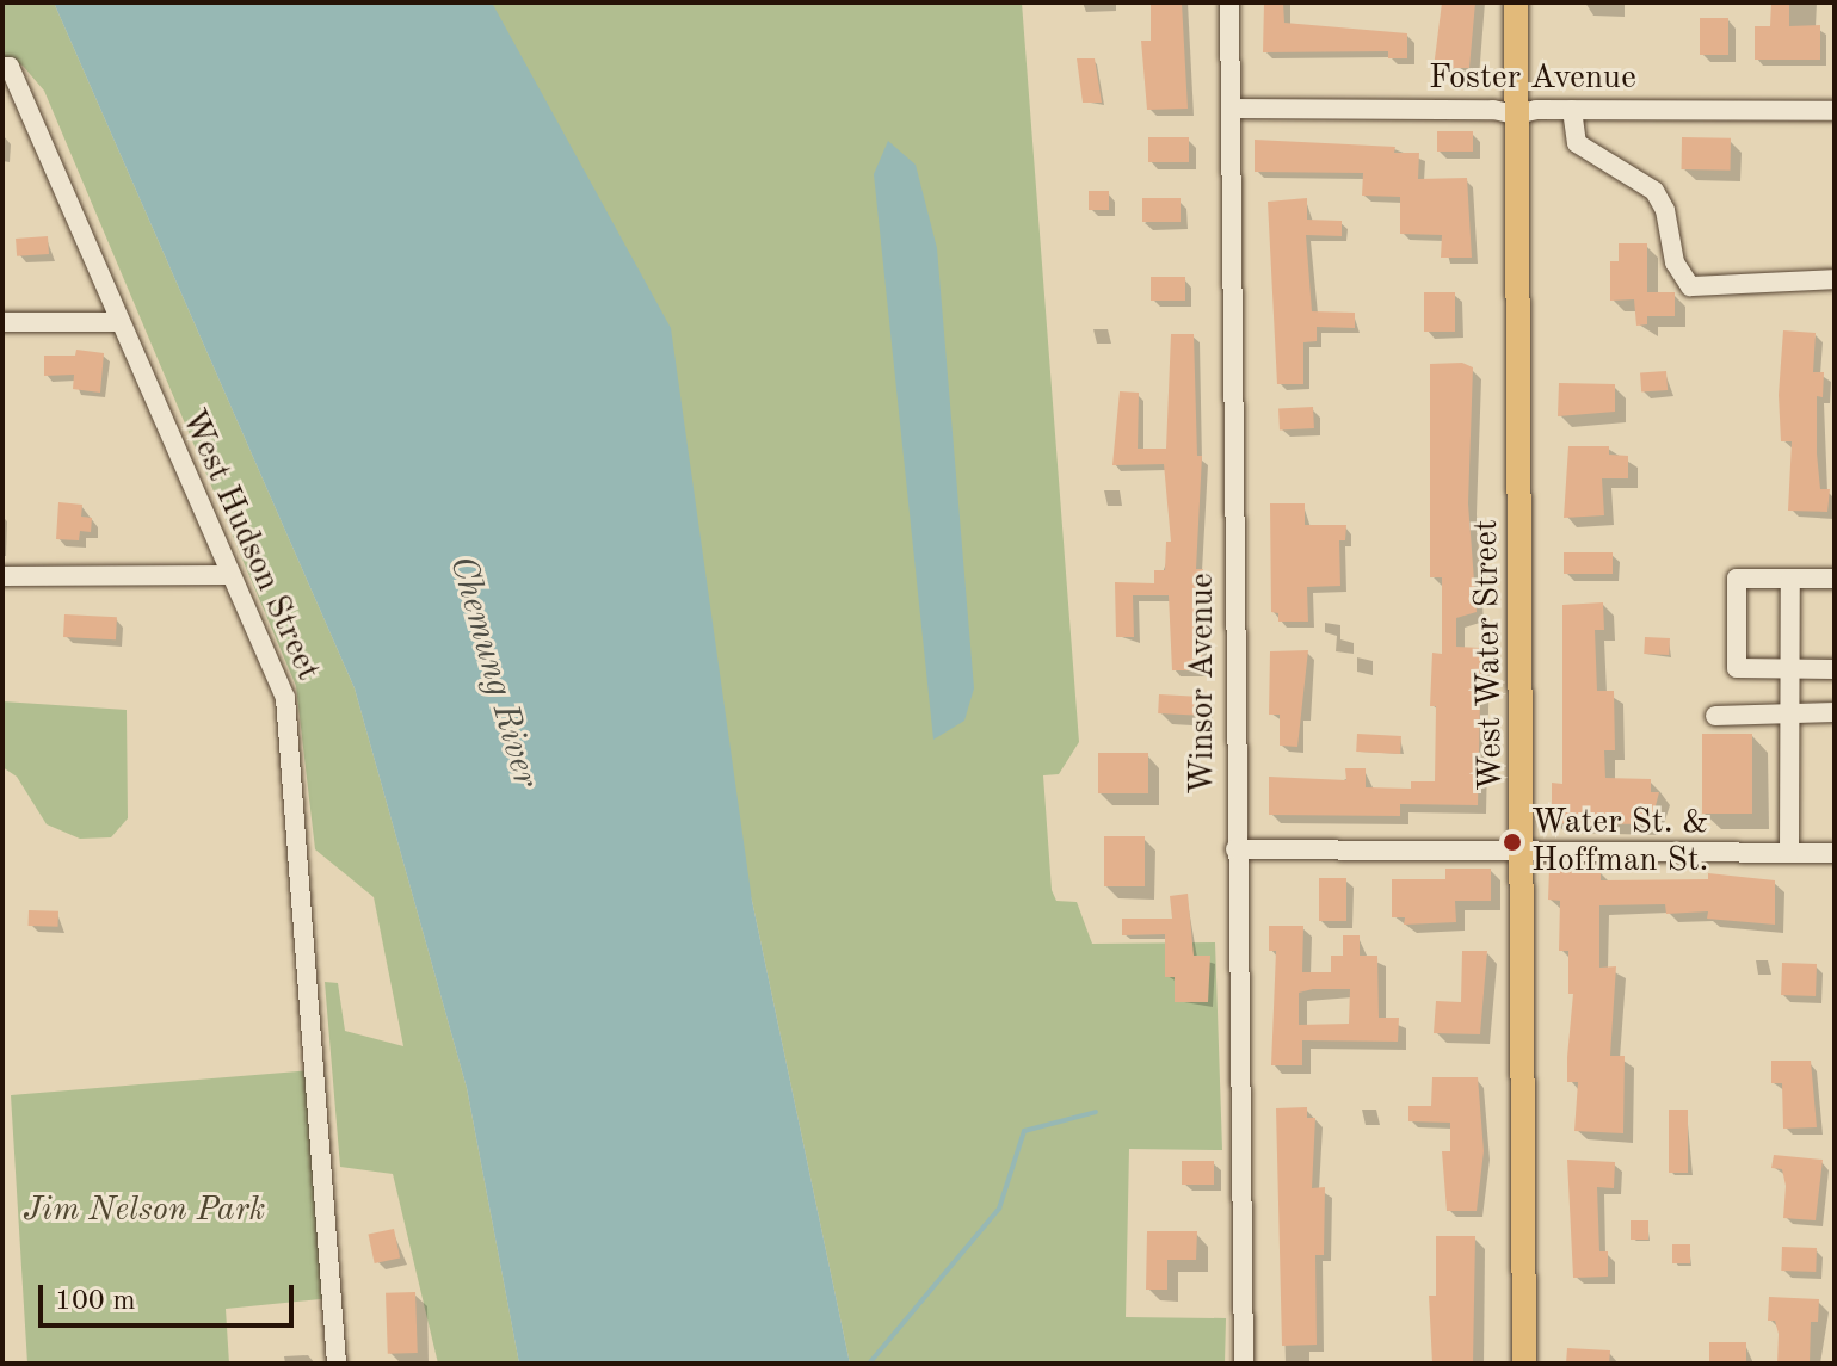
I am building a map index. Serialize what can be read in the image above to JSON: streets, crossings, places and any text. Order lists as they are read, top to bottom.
{
  "streets": {
    "main road": ["West Water Street"],
    "street": ["Foster Avenue", "West Hudson Street", "Winsor Avenue"]
  },
  "crossings": [
    ["Foster Avenue", "West Water Street"],
    ["Foster Avenue", "Winsor Avenue"]
  ],
  "water": ["Chemung River"],
  "parks": ["Jim Nelson Park"],
  "places": ["Water St. & Hoffman St."],
  "scale_bar": "100 m"
}
